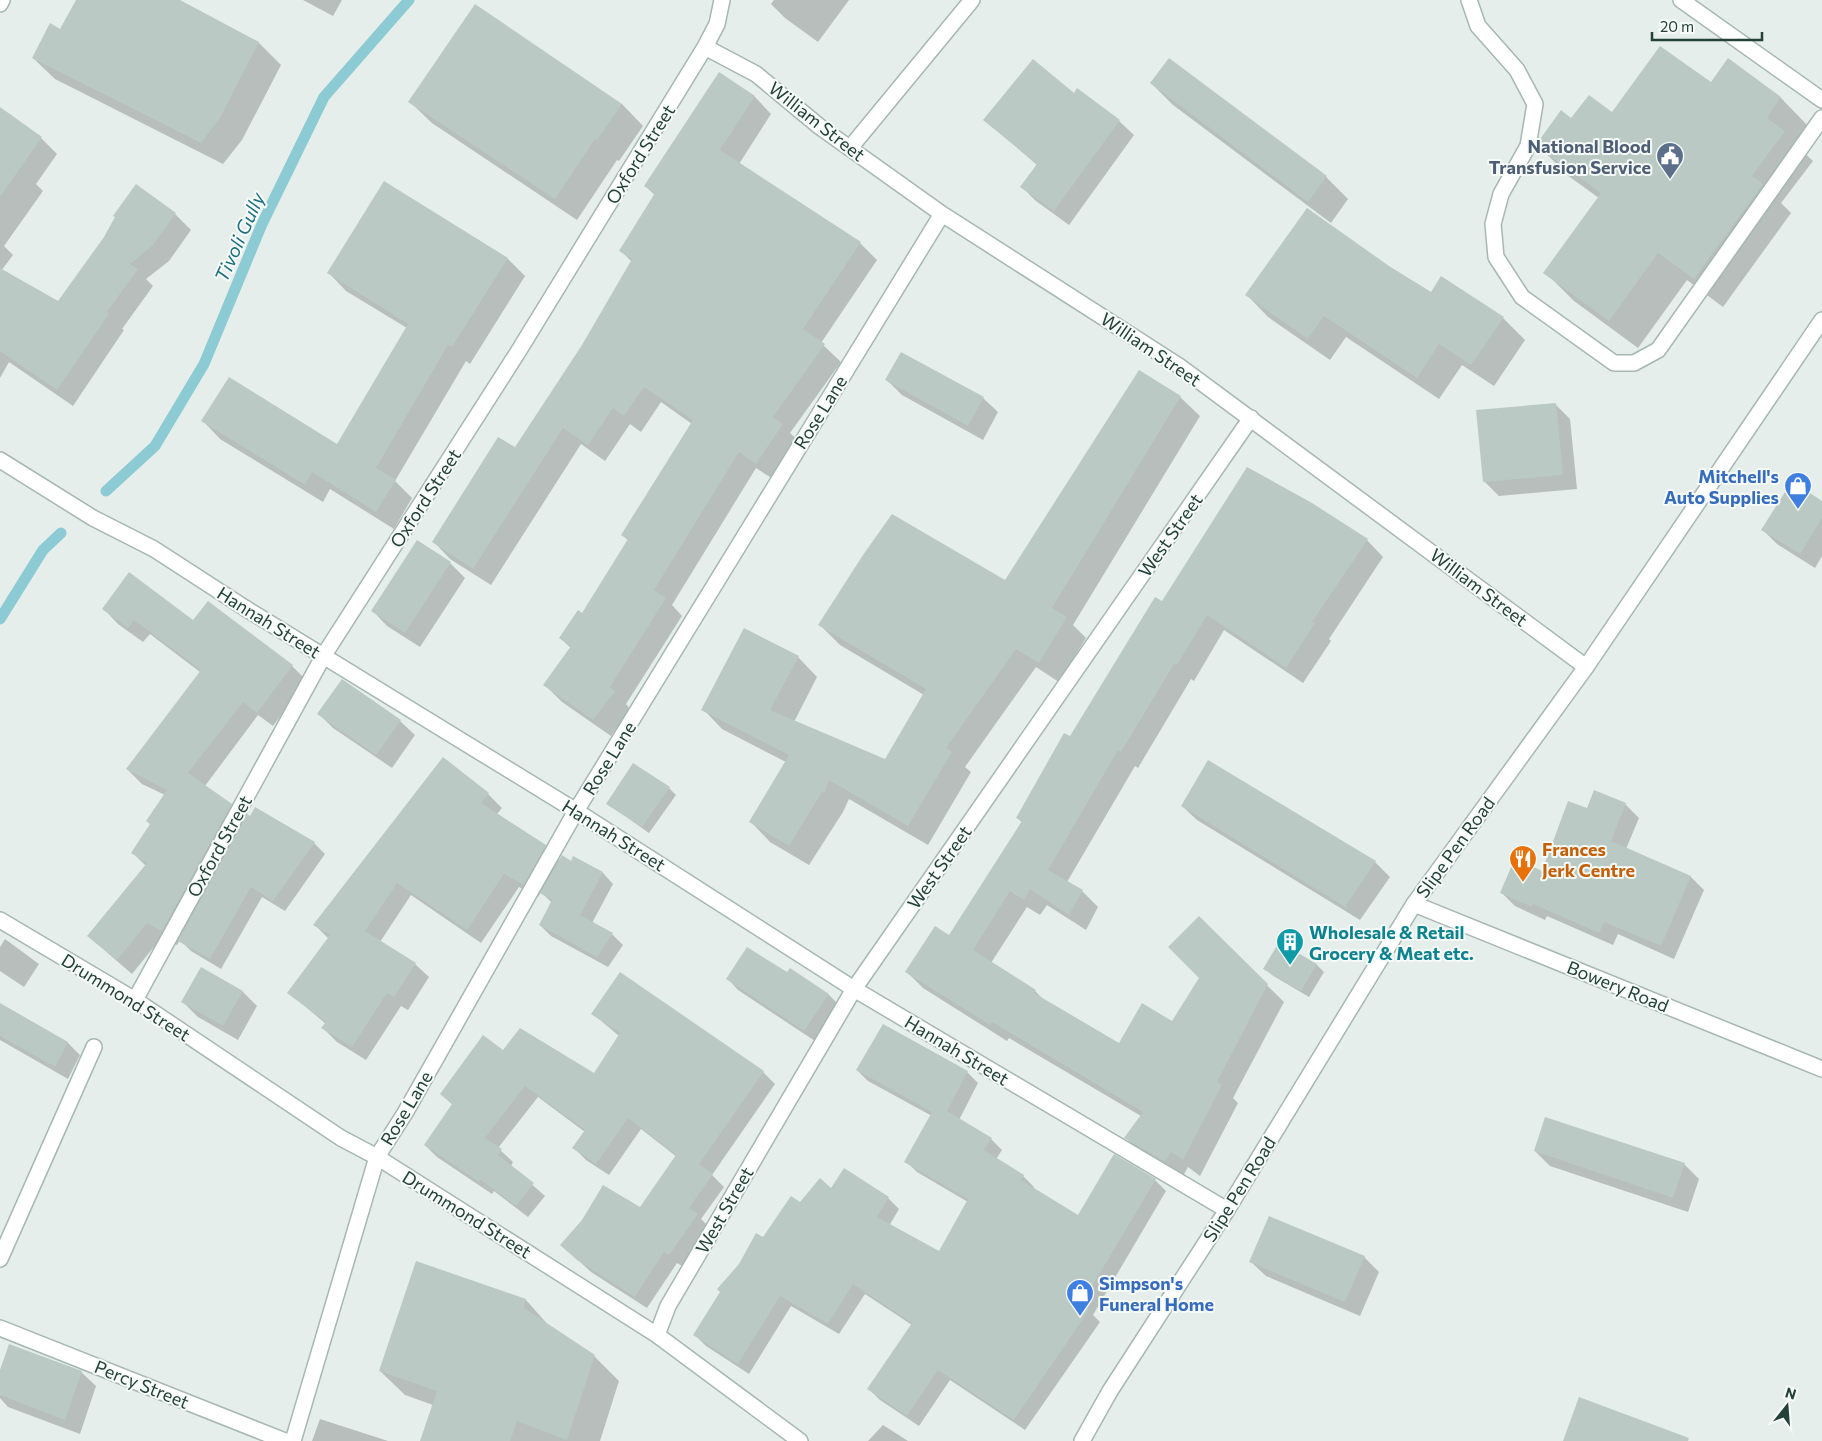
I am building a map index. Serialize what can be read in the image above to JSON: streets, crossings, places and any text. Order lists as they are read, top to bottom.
{
  "streets": {
    "street": [
      "William Street",
      "Oxford Street",
      "Rose Lane",
      "West Street",
      "Hannah Street",
      "Slipe Pen Road",
      "Bowery Road",
      "Drummond Street",
      "Percy Street"
    ]
  },
  "crossings": [
    ["William Street", "Oxford Street"],
    ["William Street", "Rose Lane"],
    ["William Street", "West Street"],
    ["William Street", "Slipe Pen Road"],
    ["Oxford Street", "Hannah Street"],
    ["Oxford Street", "Drummond Street"],
    ["Rose Lane", "Hannah Street"],
    ["Rose Lane", "Drummond Street"],
    ["West Street", "Hannah Street"],
    ["West Street", "Drummond Street"],
    ["Hannah Street", "Slipe Pen Road"],
    ["Slipe Pen Road", "Bowery Road"]
  ],
  "water": ["Tivoli Gully"],
  "places": {
    "public building": ["National Blood Transfusion Service"],
    "shop": ["Mitchell's Auto Supplies", "Simpson's Funeral Home"],
    "restaurant": ["Frances Jerk Centre"],
    "building": ["Wholesale & Retail Grocery & Meat etc."]
  },
  "scale_bar": "20 m",
  "north": "top"
}
